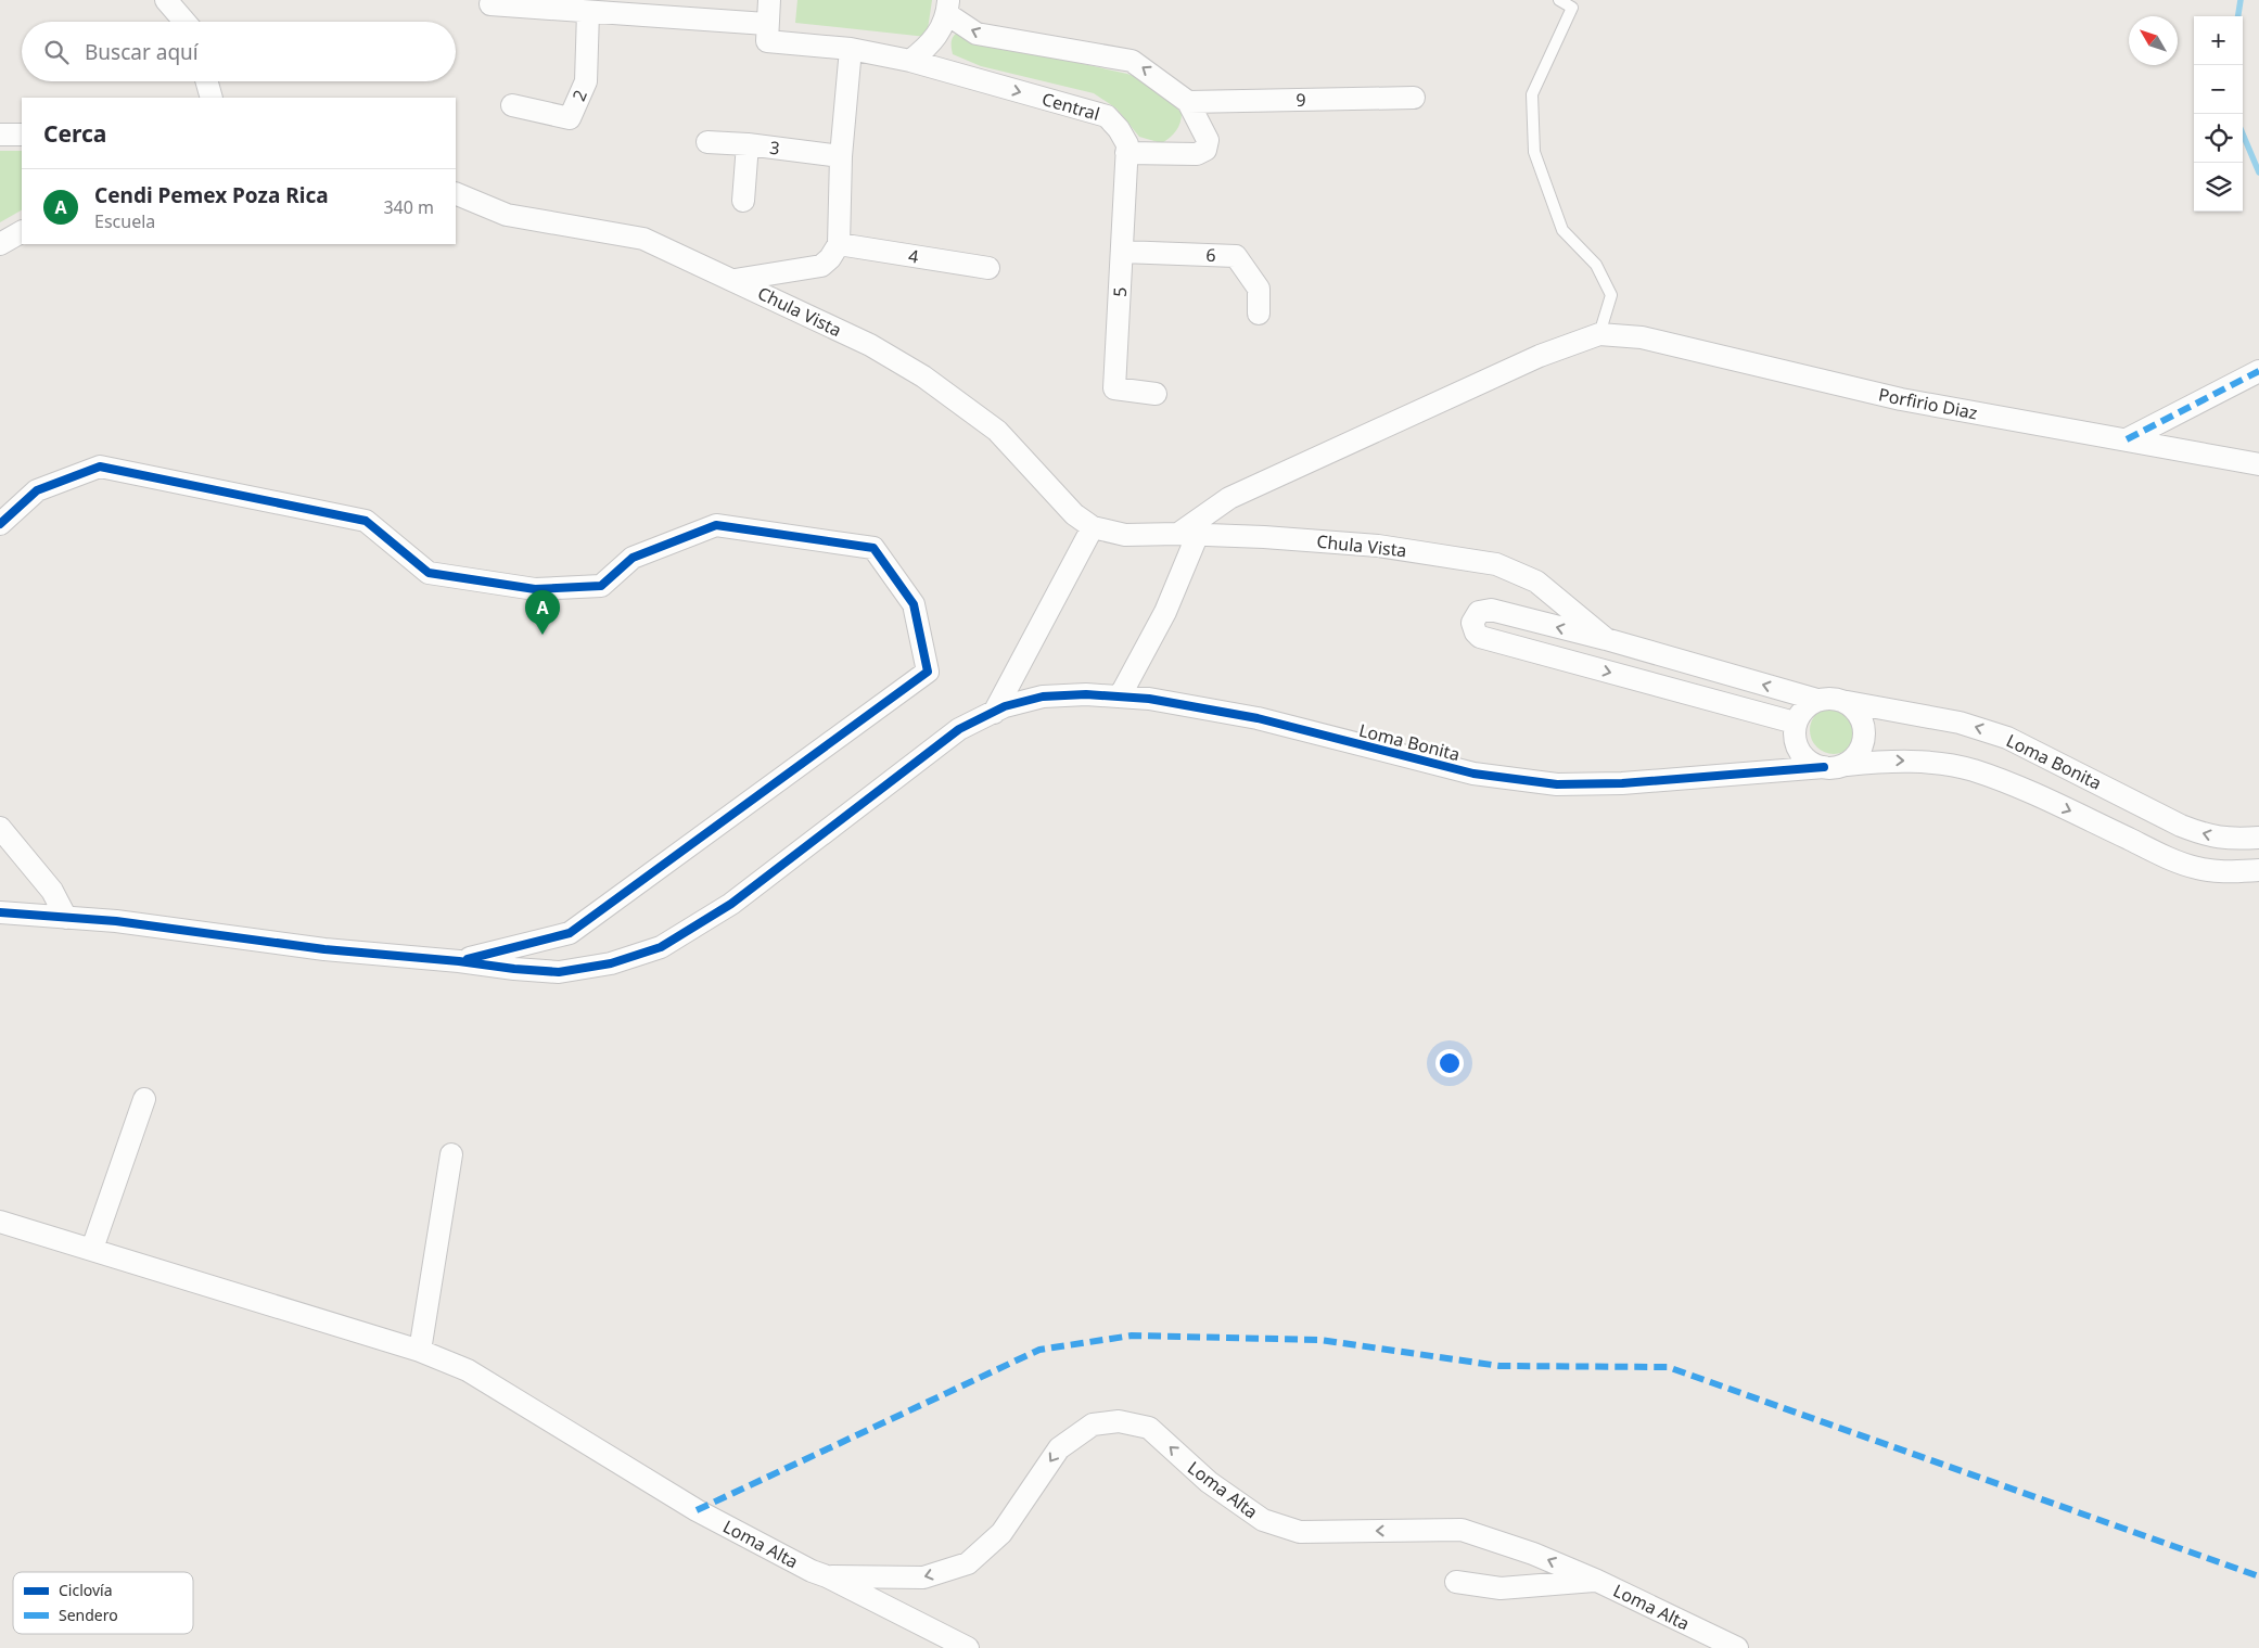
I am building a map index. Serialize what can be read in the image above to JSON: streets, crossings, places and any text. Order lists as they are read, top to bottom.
{
  "streets": {
    "street": [
      "2",
      "9",
      "Central",
      "3",
      "6",
      "4",
      "5",
      "Chula Vista",
      "Porfirio Diaz",
      "Loma Bonita",
      "Loma Alta"
    ]
  },
  "crossings": [
    ["2", "Central"],
    ["Central", "5"],
    ["6", "5"]
  ],
  "one_way": ["Loma Alta"],
  "legend": ["Ciclovía", "Sendero"],
  "north": "top left",
  "page": {
    "map_buttons": ["+", "−"],
    "search": "Buscar aquí",
    "heading": "Cerca",
    "list": [
      {
        "mark": "A",
        "name": "Cendi Pemex Poza Rica",
        "note": "Escuela",
        "value": "340 m"
      }
    ],
    "pins": "A"
  }
}
